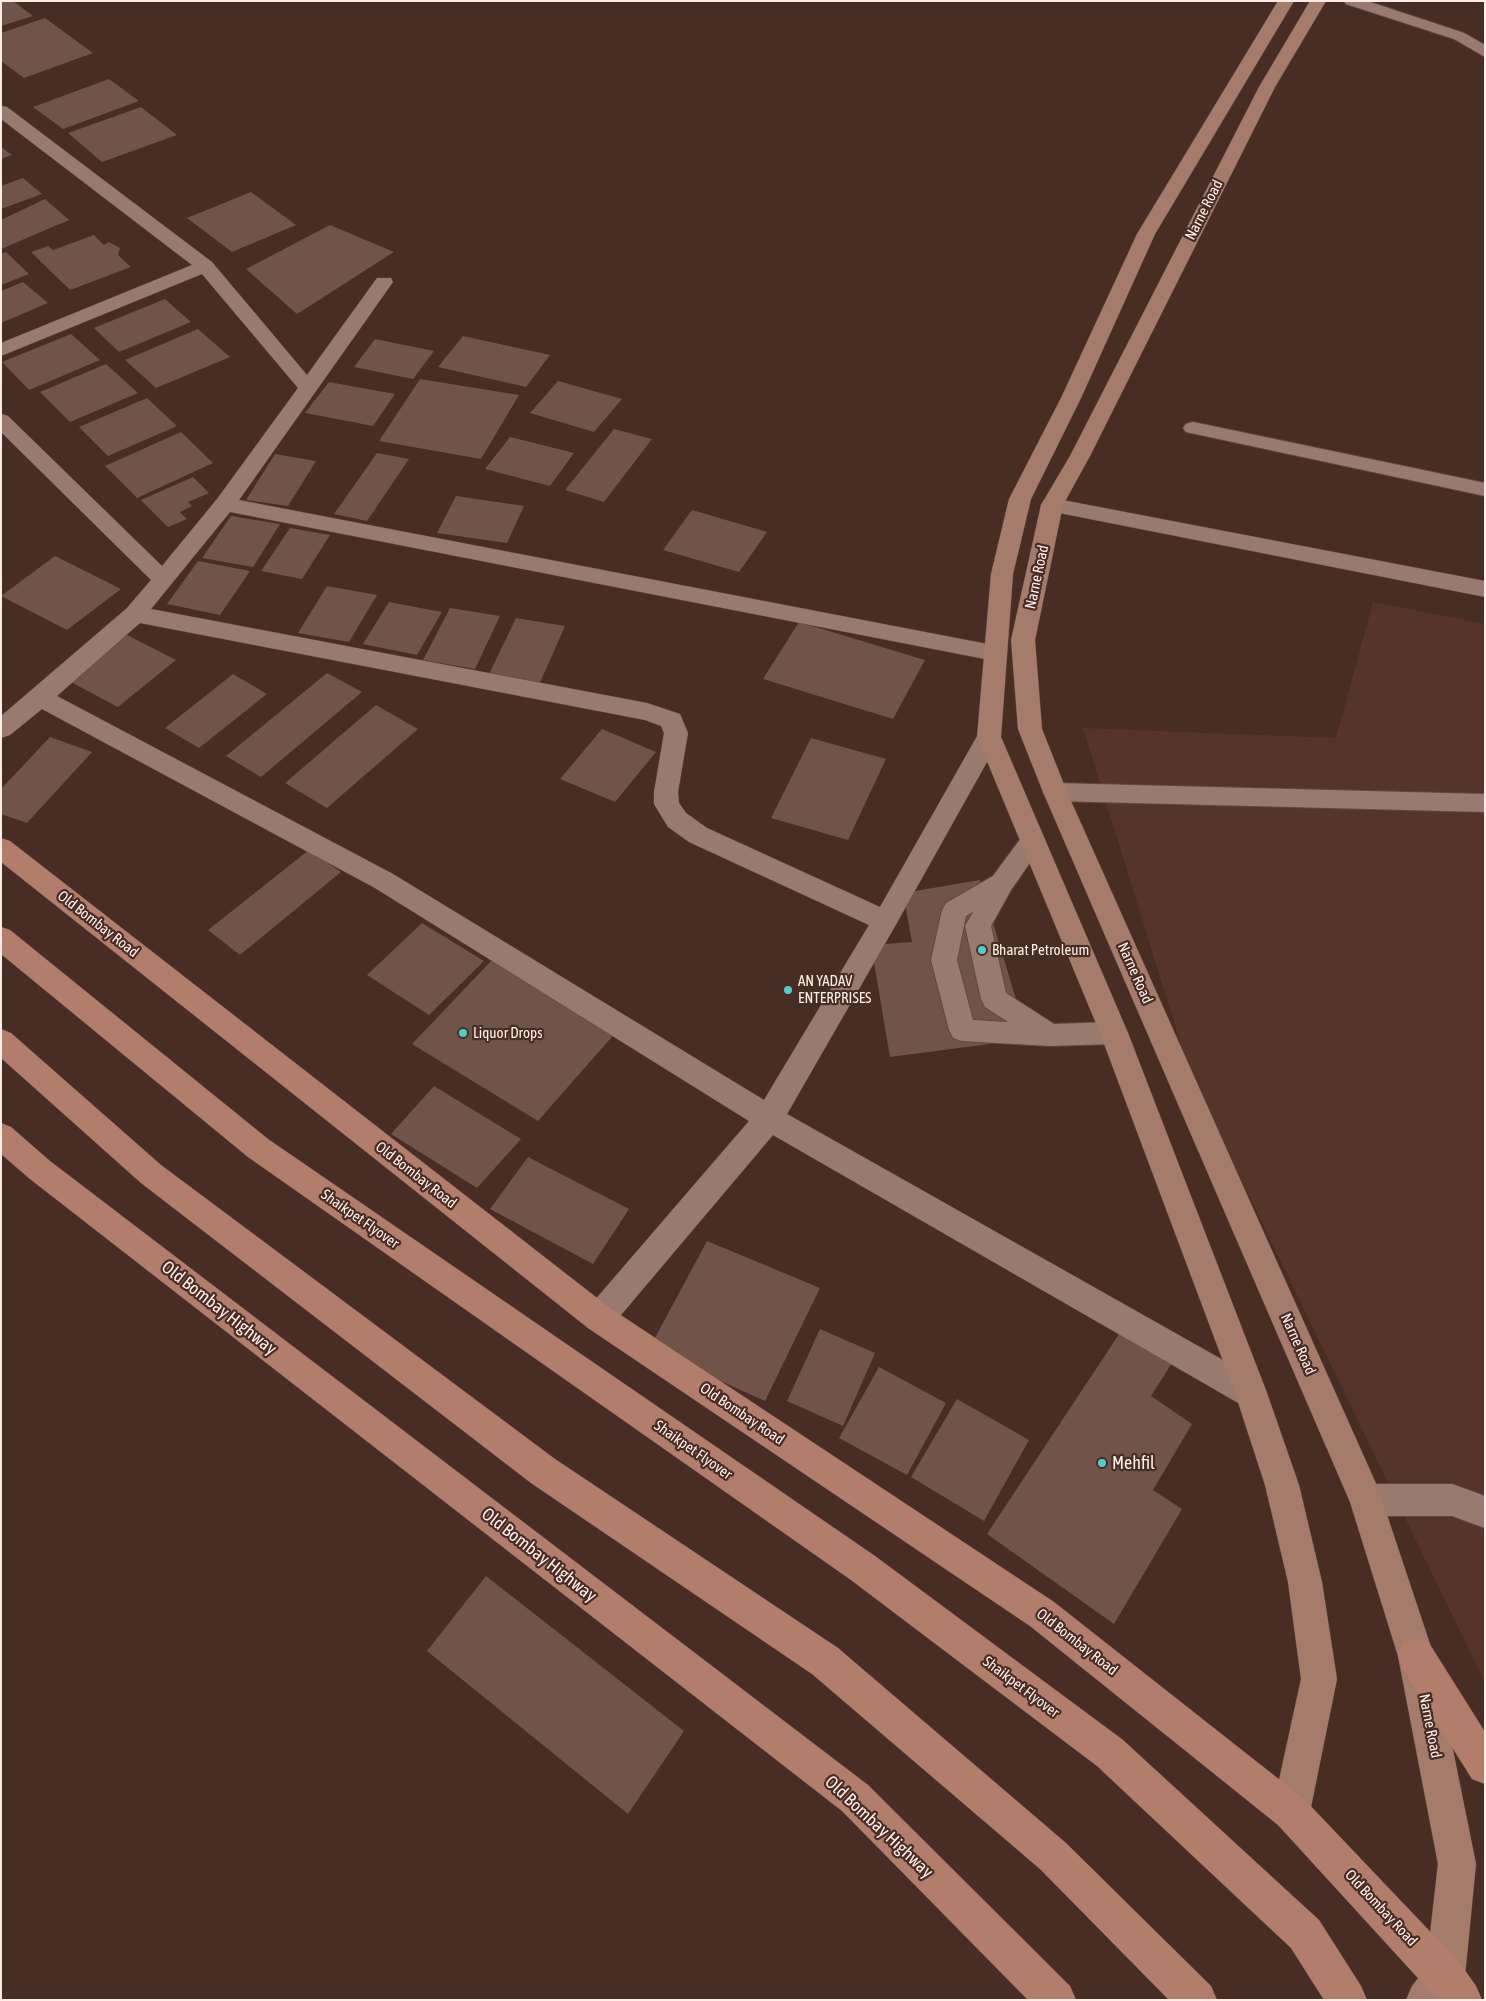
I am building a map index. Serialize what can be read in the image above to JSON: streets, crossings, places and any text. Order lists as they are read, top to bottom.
{
  "streets": {
    "main road": [
      "Narne Road",
      "Old Bombay Road",
      "Shaikpet Flyover",
      "Old Bombay Highway"
    ]
  },
  "crossings": [
    ["Narne Road", "Old Bombay Road"]
  ],
  "places": [
    "Bharat Petroleum",
    "AN YADAV ENTERPRISES",
    "Liquor Drops",
    "Mehfil"
  ]
}
